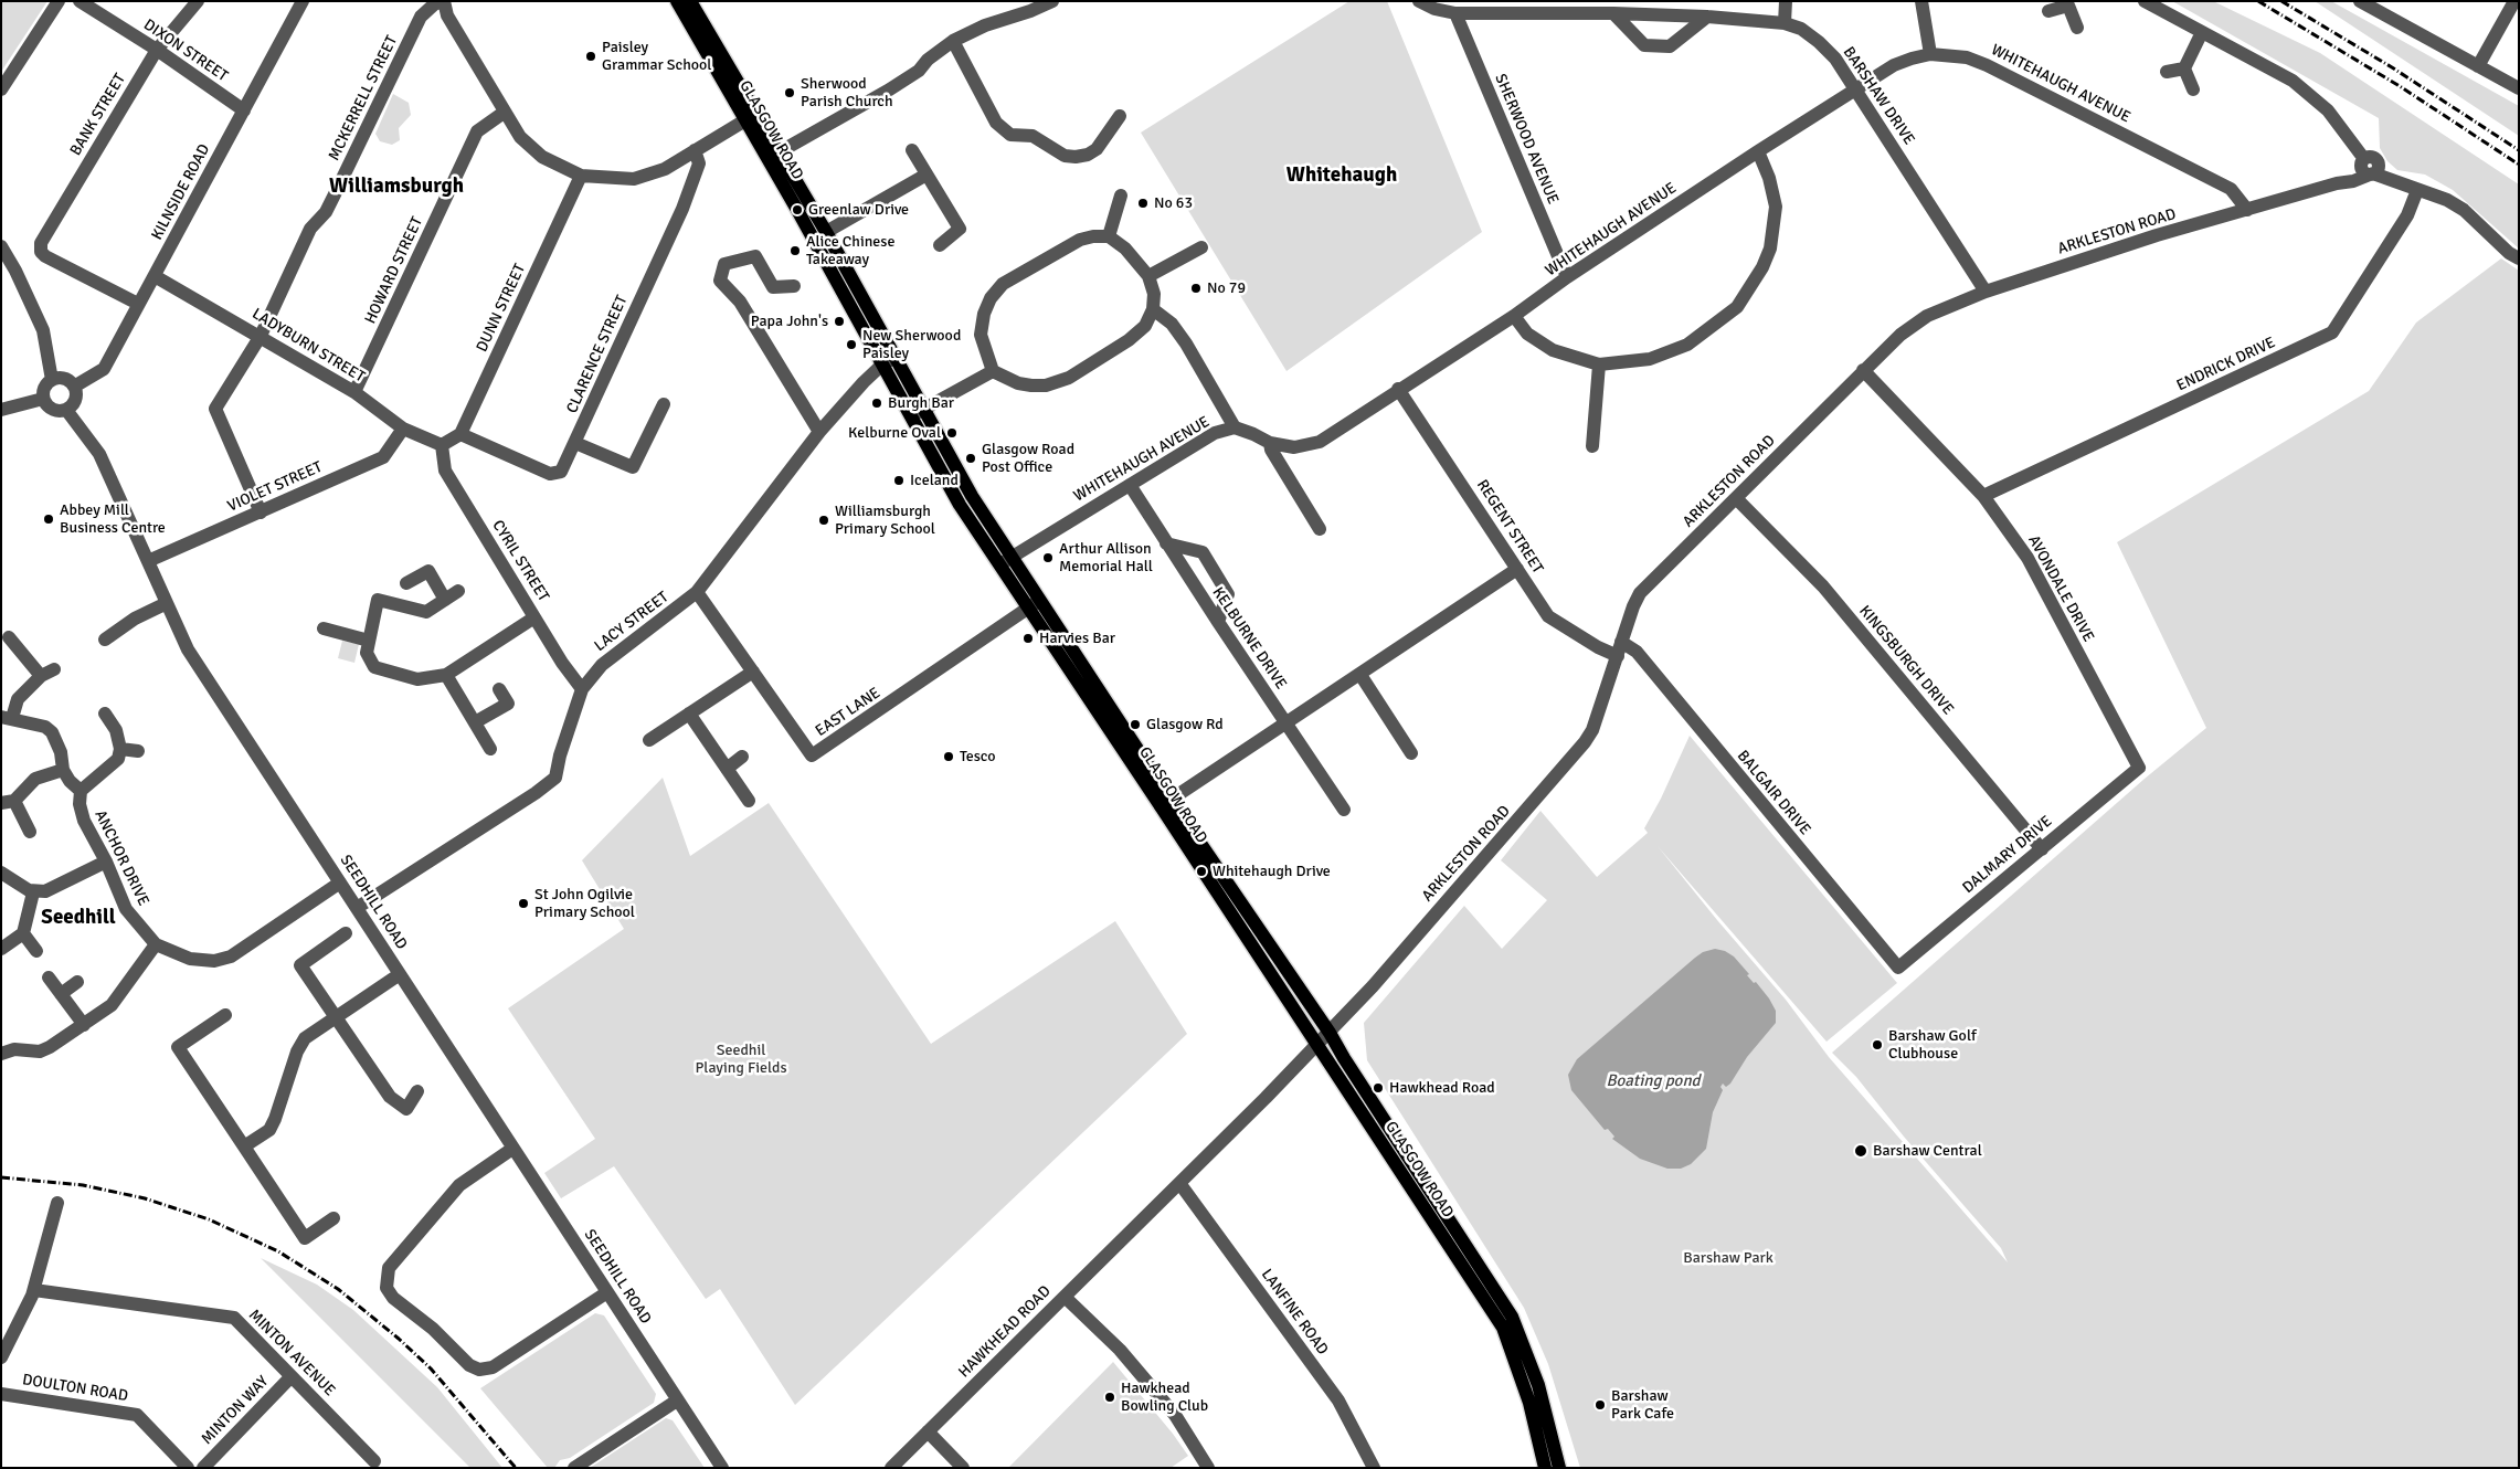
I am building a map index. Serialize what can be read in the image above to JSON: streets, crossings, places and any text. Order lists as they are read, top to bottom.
{
  "streets": {
    "main road": ["GLASGOW ROAD"],
    "street": [
      "DIXON STREET",
      "WHITEHAUGH AVENUE",
      "BARSHAW DRIVE",
      "MCKERRELL STREET",
      "BANK STREET",
      "SHERWOOD AVENUE",
      "KILNSIDE ROAD",
      "ARKLESTON ROAD",
      "HOWARD STREET",
      "DUNN STREET",
      "LADYBURN STREET",
      "CLARENCE STREET",
      "ENDRICK DRIVE",
      "VIOLET STREET",
      "REGENT STREET",
      "CYRIL STREET",
      "AVONDALE DRIVE",
      "LACY STREET",
      "KELBURNE DRIVE",
      "KINGSBURGH DRIVE",
      "EAST LANE",
      "BALGAIR DRIVE",
      "DALMARY DRIVE",
      "ANCHOR DRIVE",
      "SEEDHILL ROAD",
      "LANFINE ROAD",
      "HAWKHEAD ROAD",
      "MINTON AVENUE",
      "DOULTON ROAD",
      "MINTON WAY"
    ]
  },
  "crossings": [
    ["DIXON STREET", "BANK STREET"],
    ["DIXON STREET", "KILNSIDE ROAD"],
    ["WHITEHAUGH AVENUE", "BARSHAW DRIVE"],
    ["WHITEHAUGH AVENUE", "GLASGOW ROAD"],
    ["WHITEHAUGH AVENUE", "SHERWOOD AVENUE"],
    ["WHITEHAUGH AVENUE", "ARKLESTON ROAD"],
    ["WHITEHAUGH AVENUE", "REGENT STREET"],
    ["WHITEHAUGH AVENUE", "KELBURNE DRIVE"],
    ["BARSHAW DRIVE", "SHERWOOD AVENUE"],
    ["BARSHAW DRIVE", "ARKLESTON ROAD"],
    ["MCKERRELL STREET", "LADYBURN STREET"],
    ["MCKERRELL STREET", "VIOLET STREET"],
    ["BANK STREET", "KILNSIDE ROAD"],
    ["GLASGOW ROAD", "ARKLESTON ROAD"],
    ["GLASGOW ROAD", "LACY STREET"],
    ["GLASGOW ROAD", "EAST LANE"],
    ["GLASGOW ROAD", "HAWKHEAD ROAD"],
    ["KILNSIDE ROAD", "LADYBURN STREET"],
    ["KILNSIDE ROAD", "SEEDHILL ROAD"],
    ["ARKLESTON ROAD", "REGENT STREET"],
    ["ARKLESTON ROAD", "AVONDALE DRIVE"],
    ["ARKLESTON ROAD", "KINGSBURGH DRIVE"],
    ["ARKLESTON ROAD", "BALGAIR DRIVE"],
    ["ARKLESTON ROAD", "HAWKHEAD ROAD"],
    ["HOWARD STREET", "LADYBURN STREET"],
    ["DUNN STREET", "CLARENCE STREET"],
    ["LADYBURN STREET", "VIOLET STREET"],
    ["LADYBURN STREET", "CYRIL STREET"],
    ["ENDRICK DRIVE", "AVONDALE DRIVE"],
    ["VIOLET STREET", "SEEDHILL ROAD"],
    ["REGENT STREET", "BALGAIR DRIVE"],
    ["CYRIL STREET", "LACY STREET"],
    ["AVONDALE DRIVE", "DALMARY DRIVE"],
    ["LACY STREET", "EAST LANE"],
    ["LACY STREET", "SEEDHILL ROAD"],
    ["KINGSBURGH DRIVE", "DALMARY DRIVE"],
    ["BALGAIR DRIVE", "DALMARY DRIVE"],
    ["ANCHOR DRIVE", "SEEDHILL ROAD"],
    ["LANFINE ROAD", "HAWKHEAD ROAD"],
    ["MINTON AVENUE", "MINTON WAY"]
  ],
  "districts": ["Whitehaugh", "Williamsburgh", "Seedhill"],
  "water": ["Boating pond"],
  "parks": ["Seedhil Playing Fields", "Barshaw Park"],
  "places": [
    "Paisley Grammar School",
    "Sherwood Parish Church",
    "No 63",
    "Greenlaw Drive",
    "Alice Chinese Takeaway",
    "No 79",
    "Papa John's",
    "New Sherwood Paisley",
    "Burgh Bar",
    "Kelburne Oval",
    "Glasgow Road Post Office",
    "Iceland",
    "Abbey Mill Business Centre",
    "Williamsburgh Primary School",
    "Arthur Allison Memorial Hall",
    "Harvies Bar",
    "Glasgow Rd",
    "Tesco",
    "Whitehaugh Drive",
    "St John Ogilvie Primary School",
    "Barshaw Golf Clubhouse",
    "Hawkhead Road",
    "Barshaw Central",
    "Hawkhead Bowling Club",
    "Barshaw Park Cafe"
  ]
}
